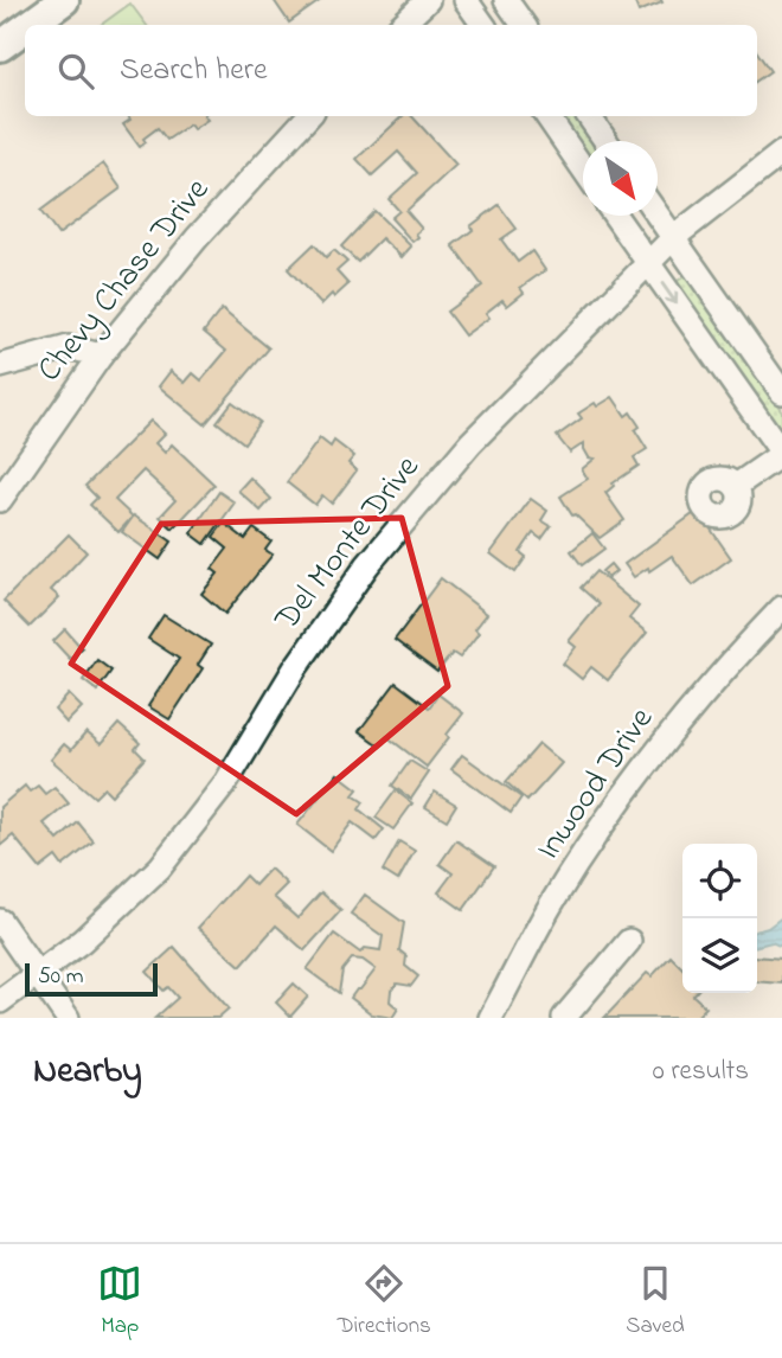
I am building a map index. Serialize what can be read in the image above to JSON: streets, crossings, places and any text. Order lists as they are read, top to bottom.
{
  "streets": {
    "street": ["Chevy Chase Drive", "Del Monte Drive", "Inwood Drive"]
  },
  "scale_bar": "50 m",
  "north": "bottom right",
  "page": {
    "search": "Search here",
    "scale": "50 m",
    "heading": ["Nearby", "0 results"],
    "nav": ["Map", "Directions", "Saved"]
  }
}
